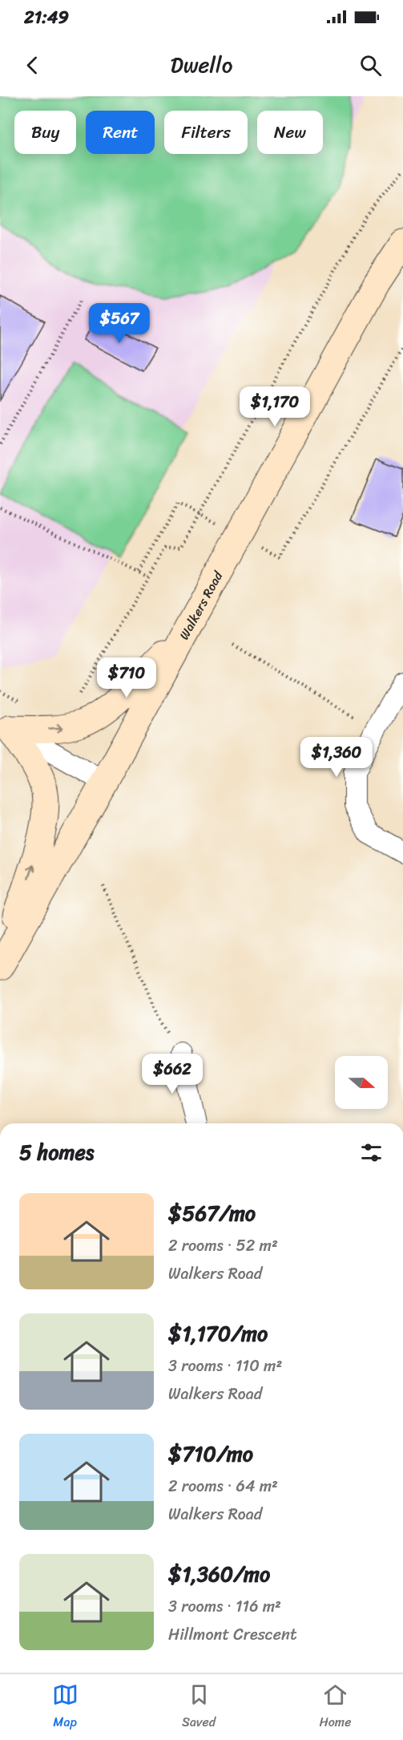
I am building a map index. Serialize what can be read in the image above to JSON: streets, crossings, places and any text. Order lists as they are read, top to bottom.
{
  "streets": {
    "street": ["Walkers Road"]
  },
  "north": "right",
  "page": {
    "status": "21:49",
    "header": "Dwello",
    "chip": [
      "Buy",
      "Rent",
      "Filters",
      "New"
    ],
    "price": [
      "$567",
      "$1,170",
      "$710",
      "$1,360",
      "$662"
    ],
    "heading": "5 homes",
    "list": [
      {
        "name": "$567/mo",
        "note": "2 rooms · 52 m² · Walkers Road"
      },
      {
        "name": "$1,170/mo",
        "note": "3 rooms · 110 m² · Walkers Road"
      },
      {
        "name": "$710/mo",
        "note": "2 rooms · 64 m² · Walkers Road"
      },
      {
        "name": "$1,360/mo",
        "note": "3 rooms · 116 m² · Hillmont Crescent"
      }
    ],
    "tabs": ["Map", "Saved", "Home"]
  }
}
